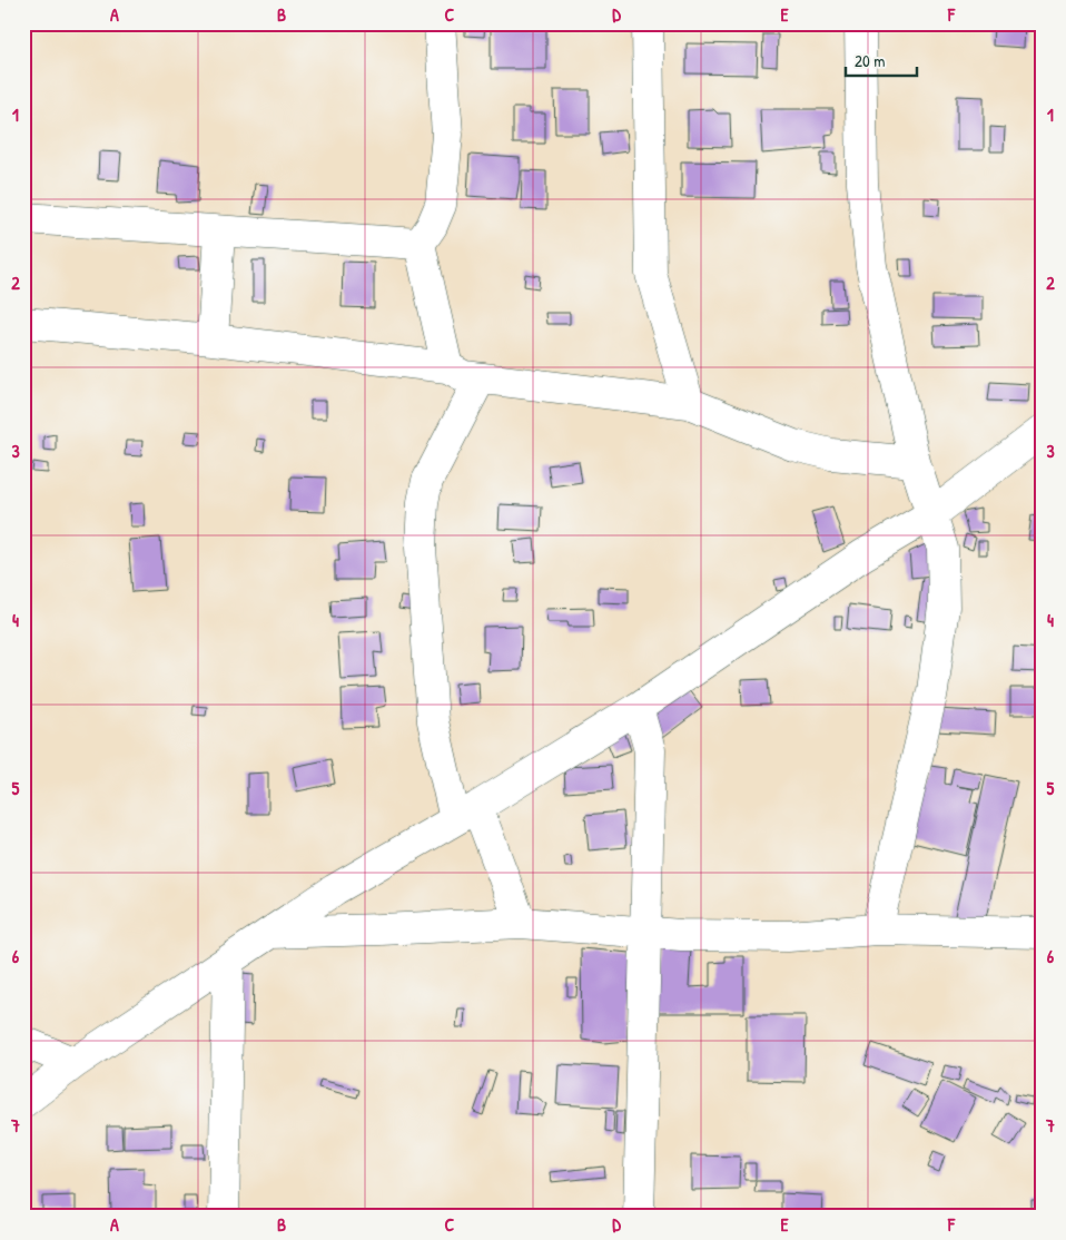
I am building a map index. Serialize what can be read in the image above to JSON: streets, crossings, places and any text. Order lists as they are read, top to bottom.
{
  "scale_bar": "20 m",
  "grid": {
    "columns": [
      "A",
      "B",
      "C",
      "D",
      "E",
      "F"
    ],
    "rows": [
      "1",
      "2",
      "3",
      "4",
      "5",
      "6",
      "7"
    ]
  }
}
